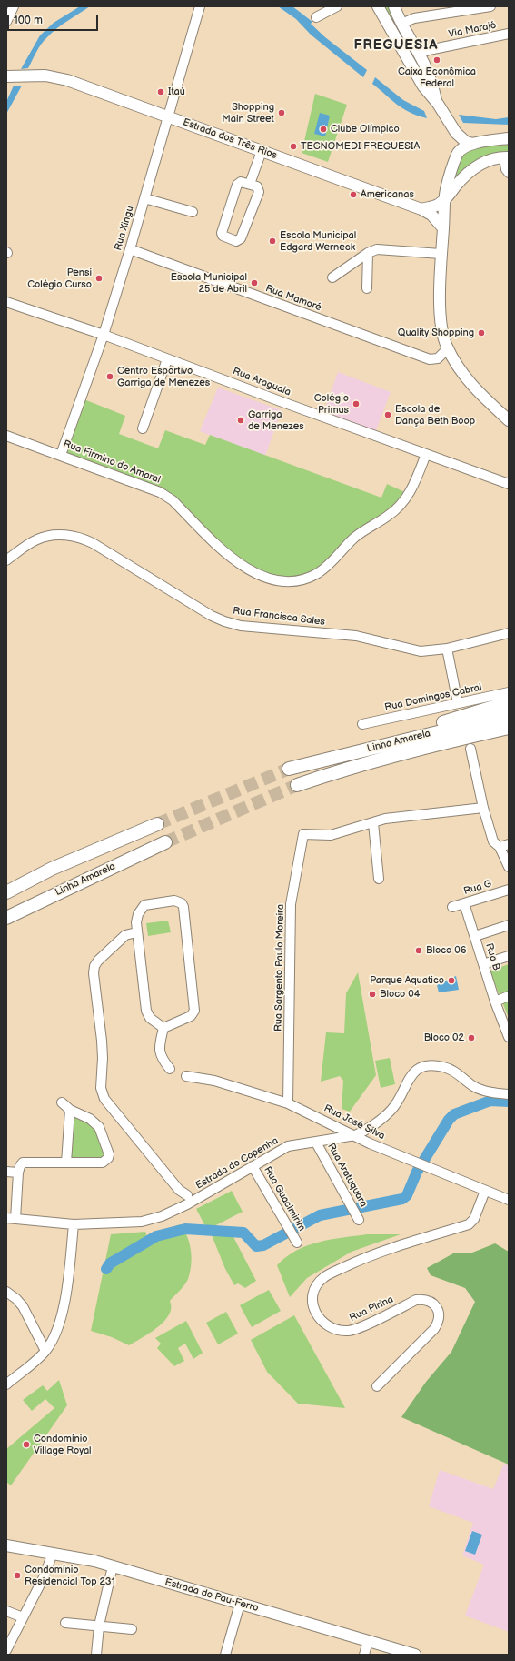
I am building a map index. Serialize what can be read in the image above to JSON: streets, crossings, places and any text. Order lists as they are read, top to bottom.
{
  "streets": {
    "highway": ["Linha Amarela"],
    "main road": ["Estrada dos Três Rios", "Estrada do Pau-Ferro"],
    "street": [
      "Via Marajó",
      "Rua Xingu",
      "Rua Mamoré",
      "Rua Araguaia",
      "Rua Firmino do Amaral",
      "Rua Francisca Sales",
      "Rua Domingos Cabral",
      "Rua G",
      "Rua B",
      "Rua Sargento Paulo Moreira",
      "Rua José Silva",
      "Estrada do Capenha",
      "Rua Aratuquara",
      "Rua Guacimirim",
      "Rua Pirina"
    ]
  },
  "crossings": [
    ["Estrada dos Três Rios", "Rua Xingu"],
    ["Rua Xingu", "Rua Mamoré"],
    ["Rua Xingu", "Rua Araguaia"],
    ["Rua Xingu", "Rua Firmino do Amaral"],
    ["Rua Araguaia", "Rua Firmino do Amaral"],
    ["Rua G", "Rua B"],
    ["Rua Sargento Paulo Moreira", "Rua José Silva"],
    ["Rua José Silva", "Estrada do Capenha"],
    ["Rua José Silva", "Rua Pirina"],
    ["Estrada do Capenha", "Rua Aratuquara"],
    ["Estrada do Capenha", "Rua Guacimirim"]
  ],
  "districts": ["FREGUESIA"],
  "places": [
    "Caixa Econômica Federal",
    "Itaú",
    "Shopping Main Street",
    "Clube Olímpico",
    "TECNOMEDI FREGUESIA",
    "Americanas",
    "Escola Municipal Edgard Werneck",
    "Pensi Colégio Curso",
    "Escola Municipal 25 de Abril",
    "Quality Shopping",
    "Centro Esportivo Garriga de Menezes",
    "Colégio Primus",
    "Escola de Dança Beth Boop",
    "Garriga de Menezes",
    "Bloco 06",
    "Parque Aquatico",
    "Bloco 04",
    "Bloco 02",
    "Condomínio Village Royal",
    "Condomínio Residencial Top 231"
  ],
  "scale_bar": "100 m"
}
